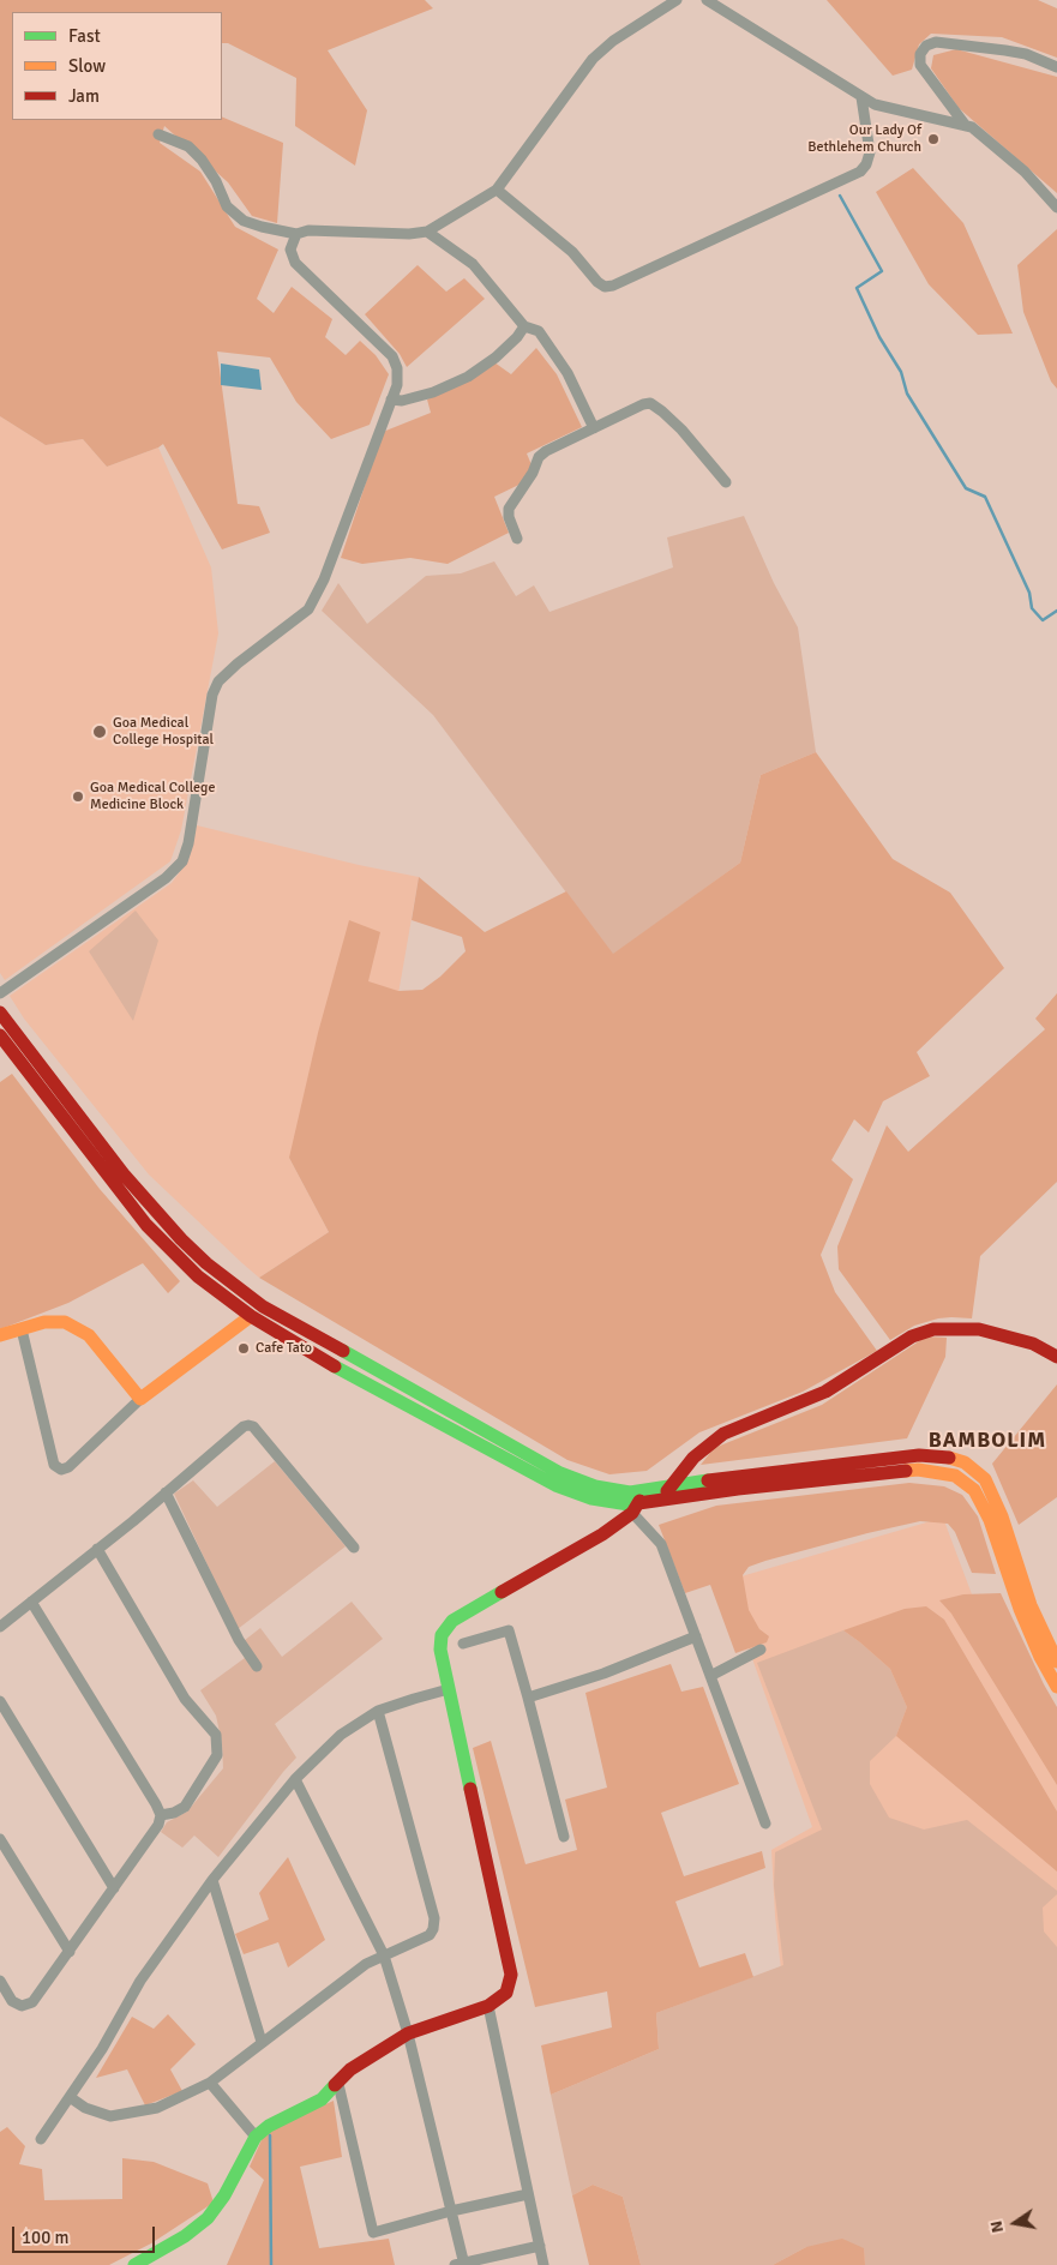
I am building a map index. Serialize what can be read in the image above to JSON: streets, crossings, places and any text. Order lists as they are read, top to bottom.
{
  "districts": ["BAMBOLIM"],
  "places": [
    "Our Lady Of Bethlehem Church",
    "Goa Medical College Hospital",
    "Goa Medical College Medicine Block",
    "Cafe Tato"
  ],
  "legend": ["Fast", "Slow", "Jam"],
  "scale_bar": "100 m",
  "north": "left"
}
